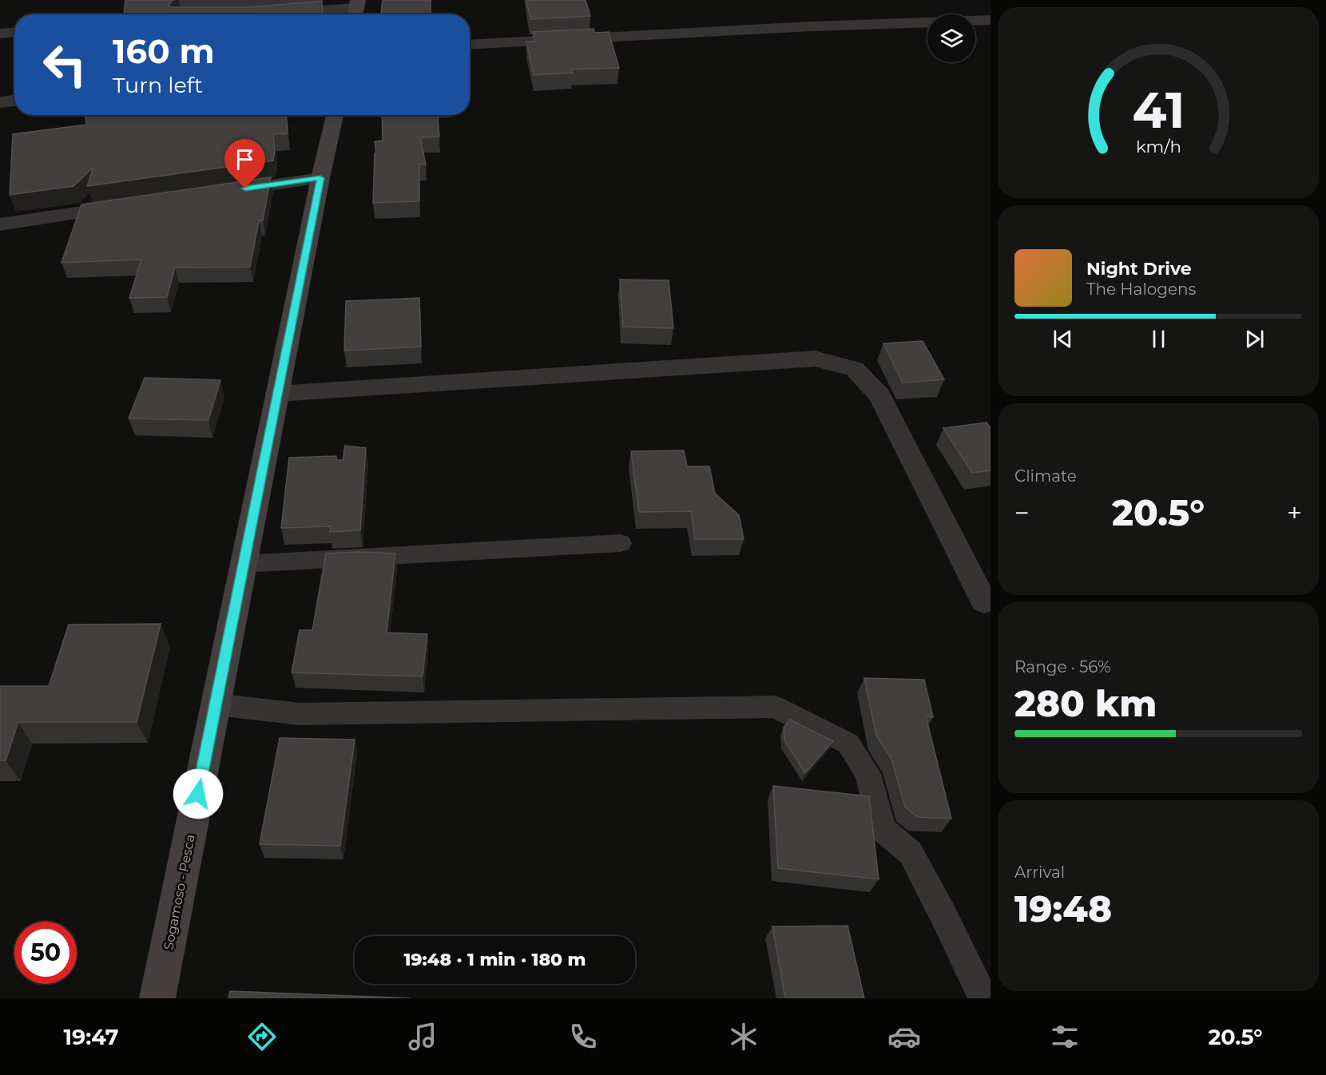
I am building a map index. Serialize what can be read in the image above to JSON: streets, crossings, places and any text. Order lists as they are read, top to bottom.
{
  "streets": {
    "main road": ["Sogamoso - Pesca"]
  },
  "page": {
    "turn": ["160 m", "Turn left"],
    "song": ["Night Drive", "The Halogens"],
    "tile": [
      "Climate",
      ["Range · 56%", "280 km"],
      ["Arrival", "19:48"]
    ],
    "heat": ["−", "20.5°", "+"],
    "limit": "50",
    "trip": "19:48 · 1 min · 180 m",
    "tabs": ["19:47", "20.5°"],
    "gauge": ["41", "km/h"]
  }
}
